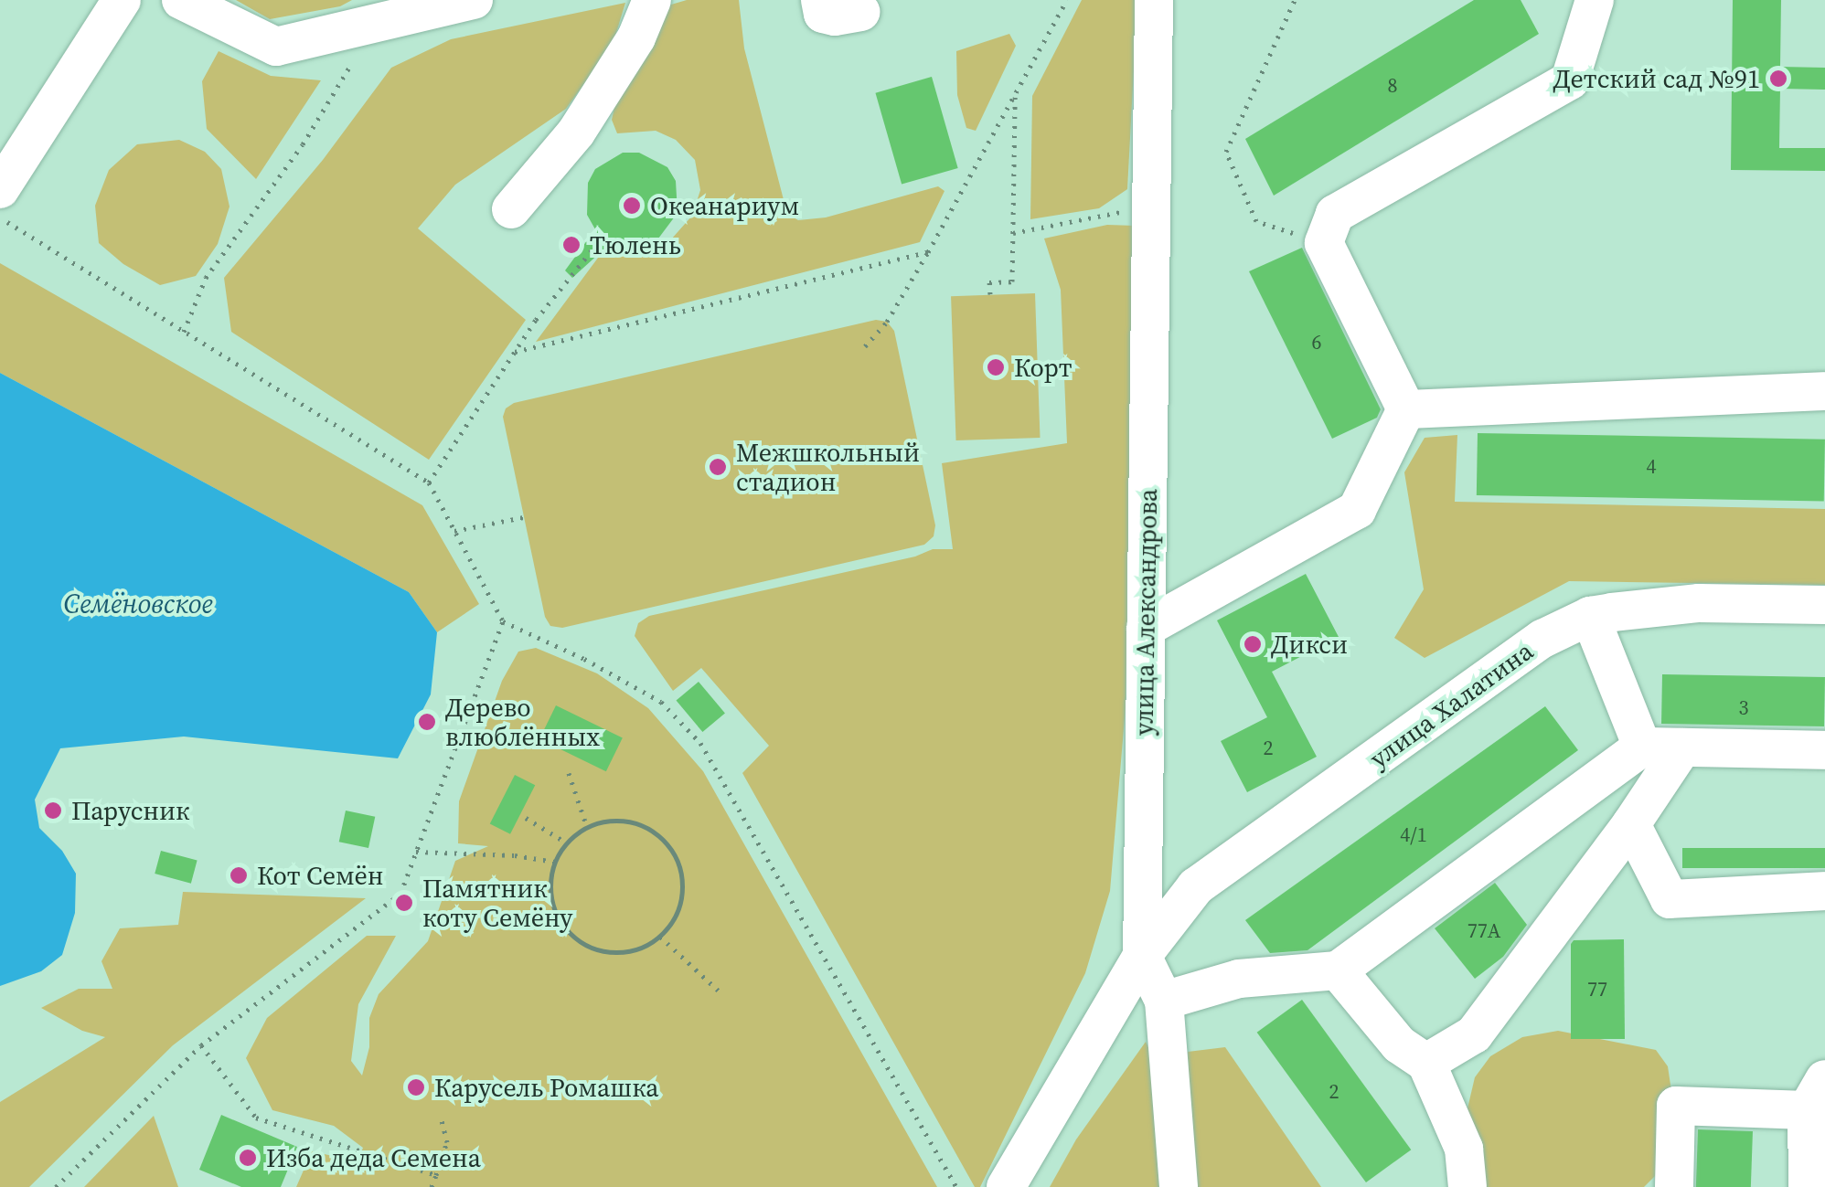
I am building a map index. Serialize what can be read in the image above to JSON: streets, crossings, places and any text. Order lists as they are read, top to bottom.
{
  "streets": {
    "street": ["улица Александрова", "улица Халатина"]
  },
  "crossings": [
    ["улица Александрова", "улица Халатина"]
  ],
  "water": ["Семёновское"],
  "places": [
    "Детский сад №91",
    "Океанариум",
    "Тюлень",
    "Корт",
    "Межшкольный стадион",
    "Дикси",
    "Дерево влюблённых",
    "Парусник",
    "Кот Семён",
    "Памятник коту Семёну",
    "Карусель Ромашка",
    "Изба деда Семена"
  ],
  "house_numbers": [
    "8",
    "6",
    "4",
    "3",
    "2",
    "4/1",
    "77А",
    "77",
    "2"
  ]
}
